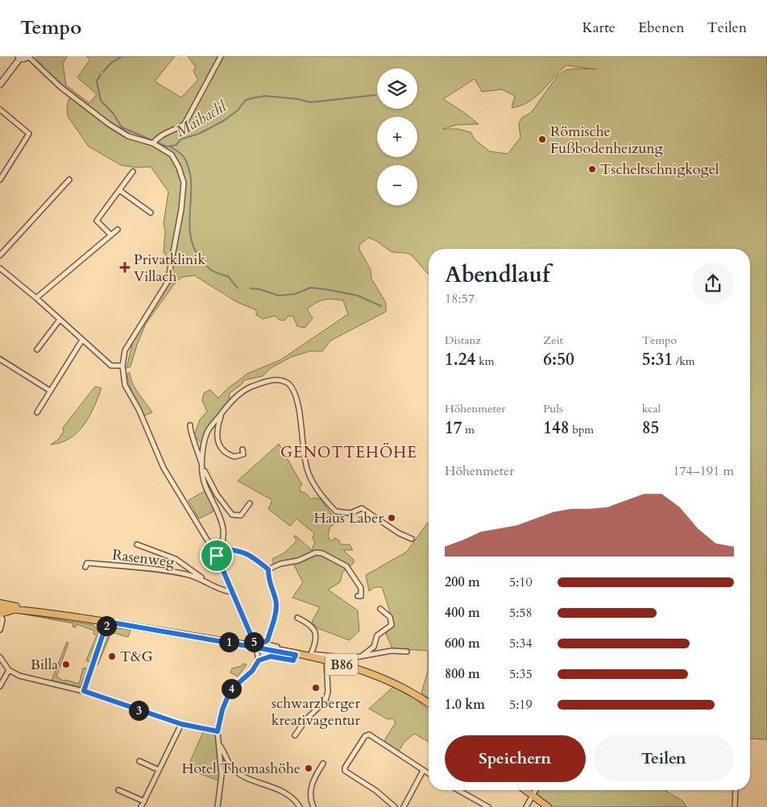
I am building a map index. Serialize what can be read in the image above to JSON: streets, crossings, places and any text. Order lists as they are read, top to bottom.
{
  "streets": {
    "main road": ["B86"],
    "street": ["Rasenweg"]
  },
  "districts": ["GENOTTEHÖHE"],
  "water": ["Maibachl"],
  "places": {
    "other": [
      "Römische Fußbodenheizung",
      "Tscheltschnigkogel",
      "Haus Laber",
      "T&G",
      "Billa",
      "schwarzberger kreativagentur",
      "Hotel Thomashöhe"
    ],
    "health": ["Privatklinik Villach"]
  },
  "page": {
    "header": "Tempo",
    "nav": ["Karte", "Ebenen", "Teilen"],
    "map_buttons": ["+", "−"],
    "heading": ["Abendlauf", "18:57"],
    "stats": [
      ["Distanz", "1.24 km"],
      ["Zeit", "6:50"],
      ["Tempo", "5:31 /km"],
      ["Höhenmeter", "17 m"],
      ["Puls", "148 bpm"],
      ["kcal", "85"]
    ],
    "chart": ["Höhenmeter", "174–191 m"],
    "list": [
      {
        "name": "200 m",
        "note": "5:10"
      },
      {
        "name": "400 m",
        "note": "5:58"
      },
      {
        "name": "600 m",
        "note": "5:34"
      },
      {
        "name": "800 m",
        "note": "5:35"
      },
      {
        "name": "1.0 km",
        "note": "5:19"
      }
    ],
    "pins": [
      "2",
      "1",
      "5",
      "4",
      "3"
    ],
    "buttons": ["Speichern", "Teilen"]
  }
}
